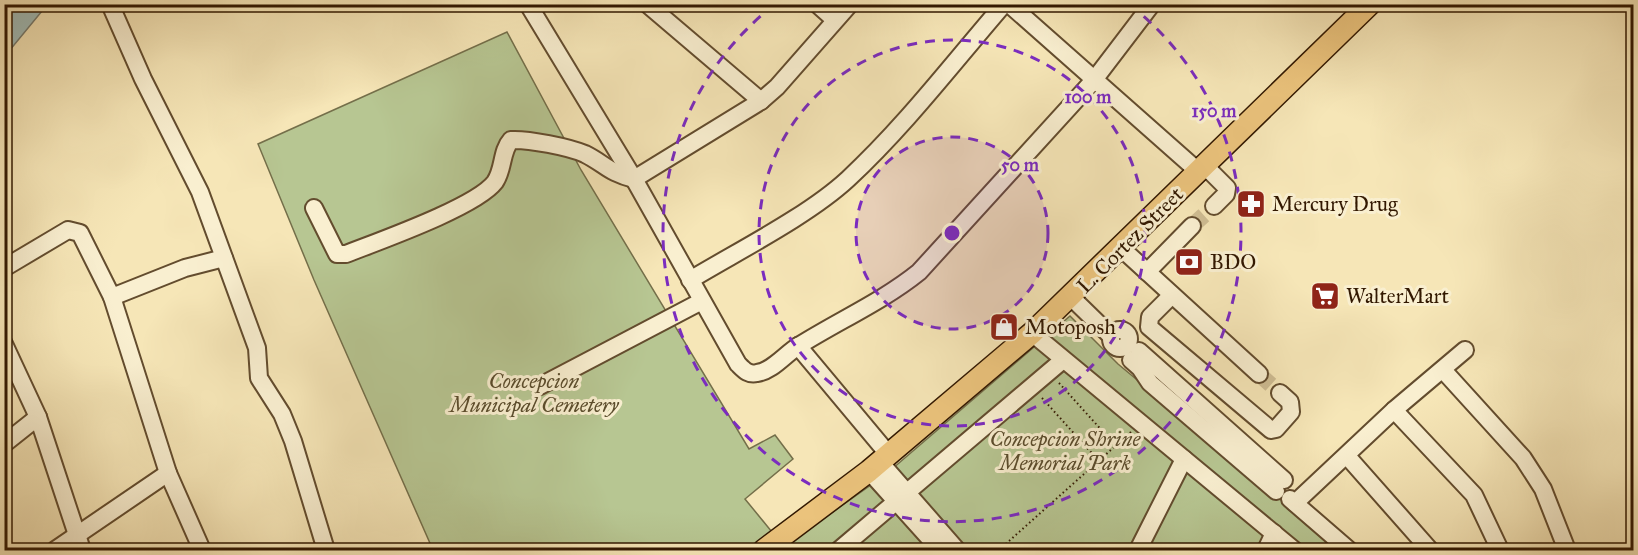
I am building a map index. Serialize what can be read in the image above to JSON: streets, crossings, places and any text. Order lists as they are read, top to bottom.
{
  "streets": {
    "main road": ["L. Cortez Street"]
  },
  "parks": ["Concepcion Municipal Cemetery", "Concepcion Shrine Memorial Park"],
  "places": {
    "pharmacy": ["Mercury Drug"],
    "bank": ["BDO"],
    "supermarket": ["WalterMart"],
    "shop": ["Motoposh"]
  },
  "rings": ["100 m", "150 m", "50 m"]
}
